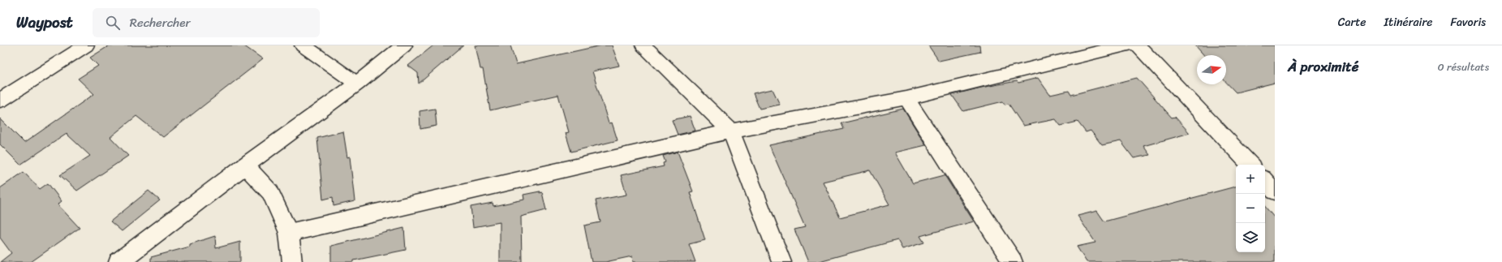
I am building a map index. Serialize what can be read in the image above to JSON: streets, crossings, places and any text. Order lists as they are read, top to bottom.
{
  "north": "right",
  "page": {
    "header": "Waypost",
    "search": "Rechercher",
    "nav": ["Carte", "Itinéraire", "Favoris"],
    "heading": ["À proximité", "0 résultats"],
    "map_buttons": ["+", "−"]
  }
}
